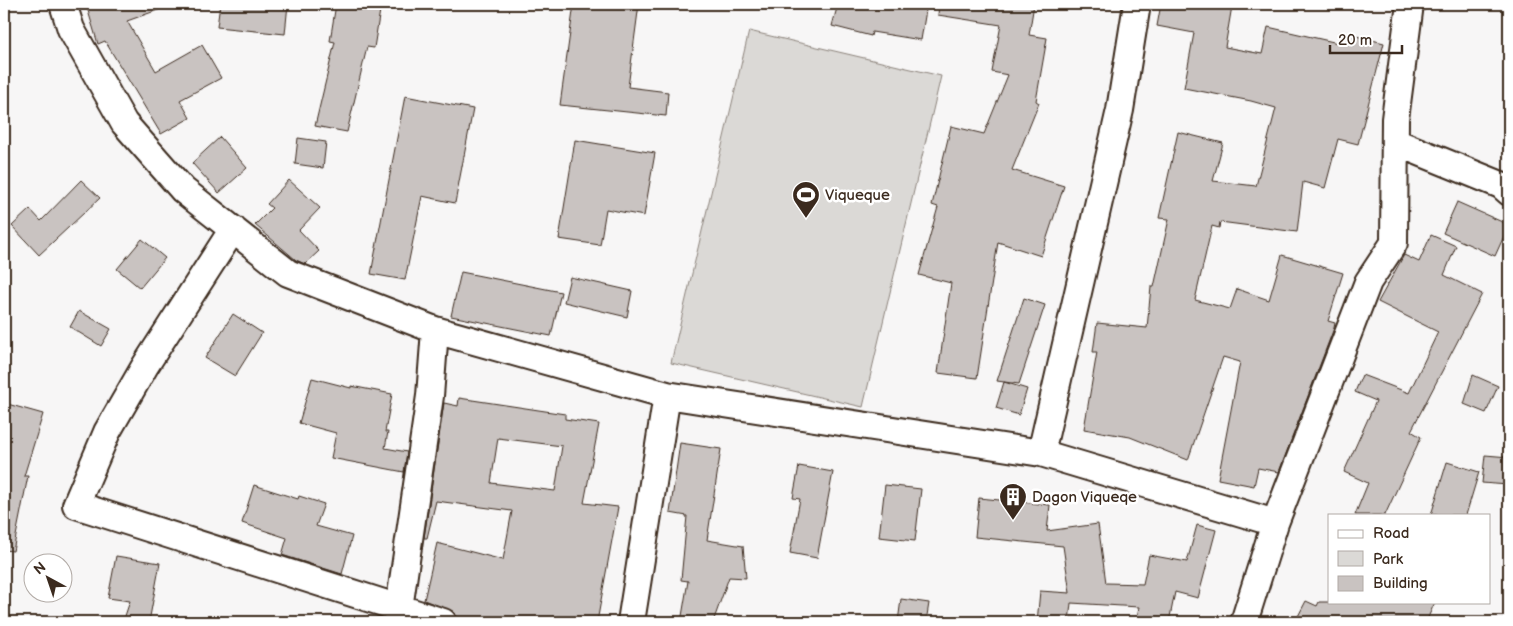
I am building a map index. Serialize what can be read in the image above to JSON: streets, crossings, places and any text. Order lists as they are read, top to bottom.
{
  "places": {
    "sports": ["Viqueque"],
    "building": ["Dagon Viqueqe"]
  },
  "legend": ["Road", "Park", "Building"],
  "scale_bar": "20 m",
  "north": "top left"
}
